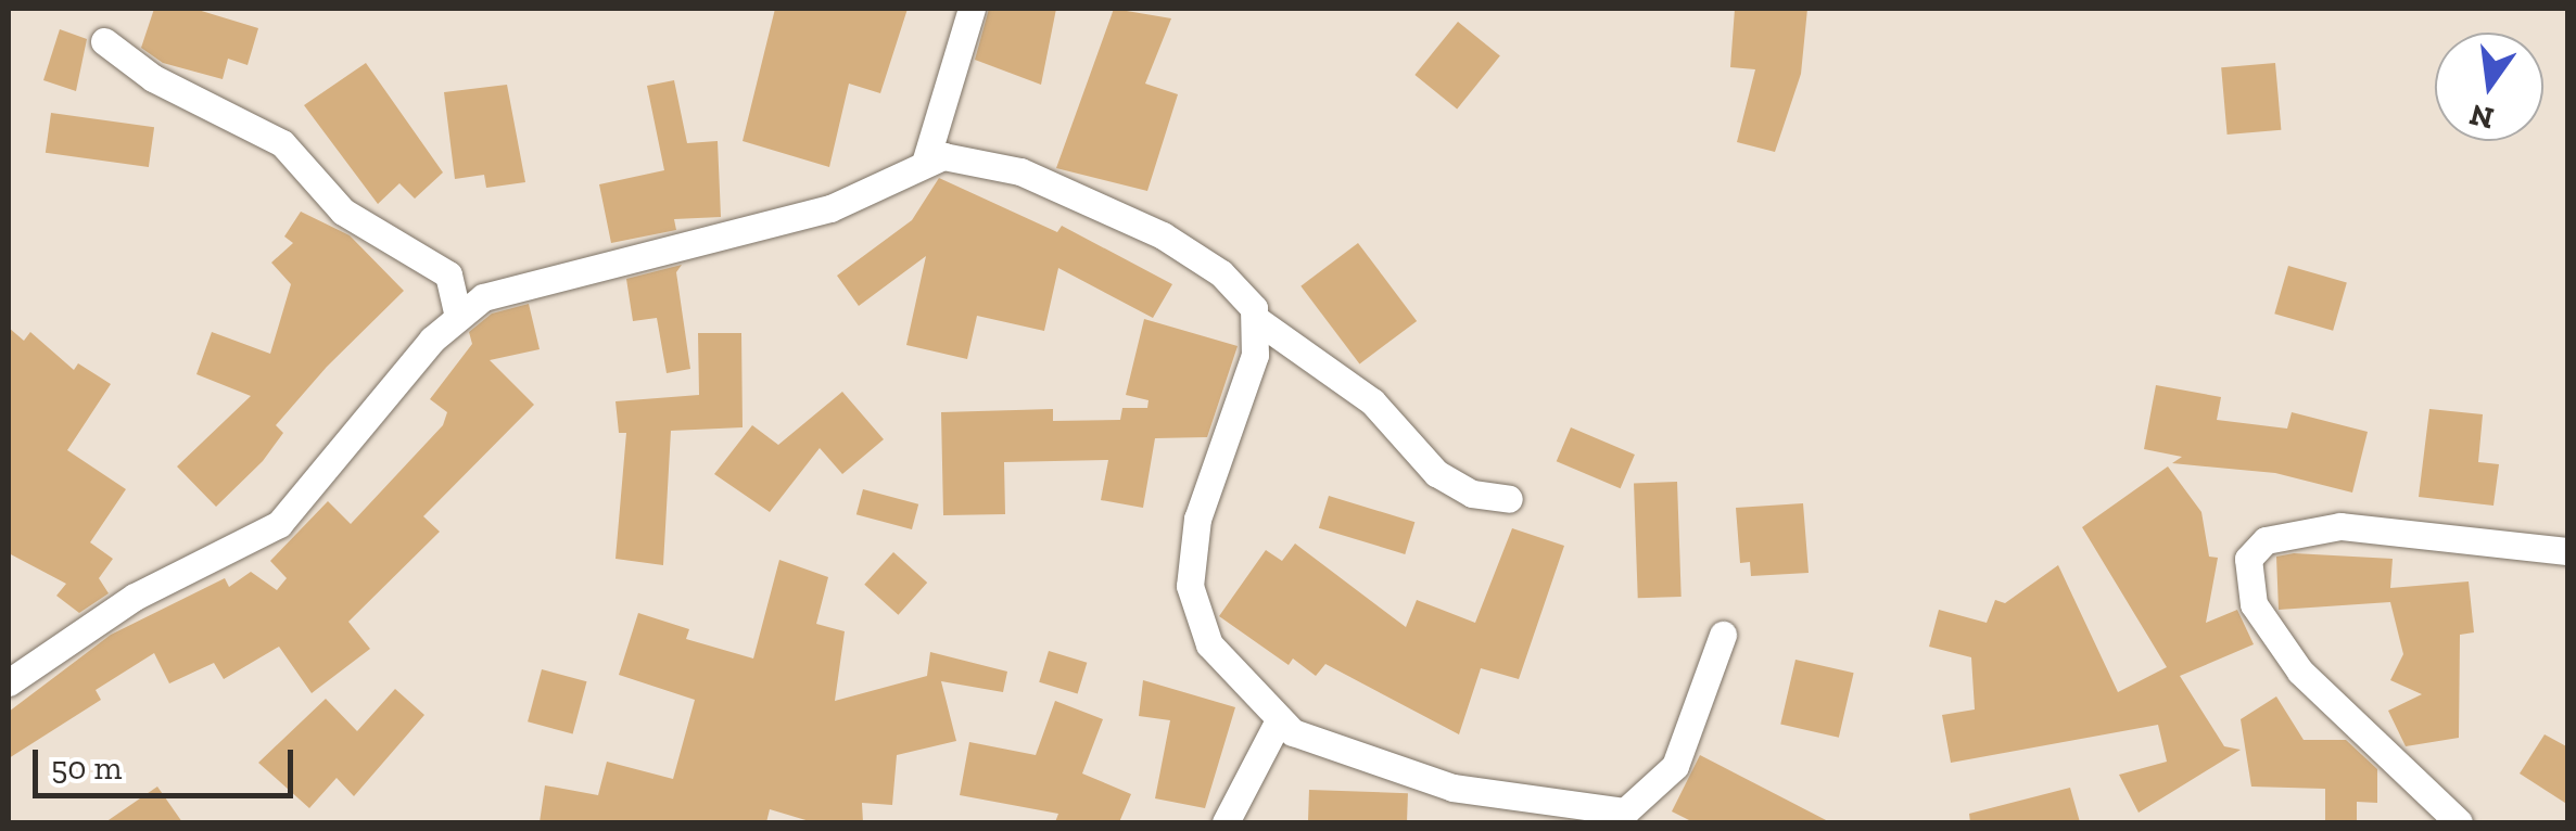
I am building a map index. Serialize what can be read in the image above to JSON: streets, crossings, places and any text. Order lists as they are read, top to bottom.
{
  "scale_bar": "50 m",
  "north": "bottom"
}
